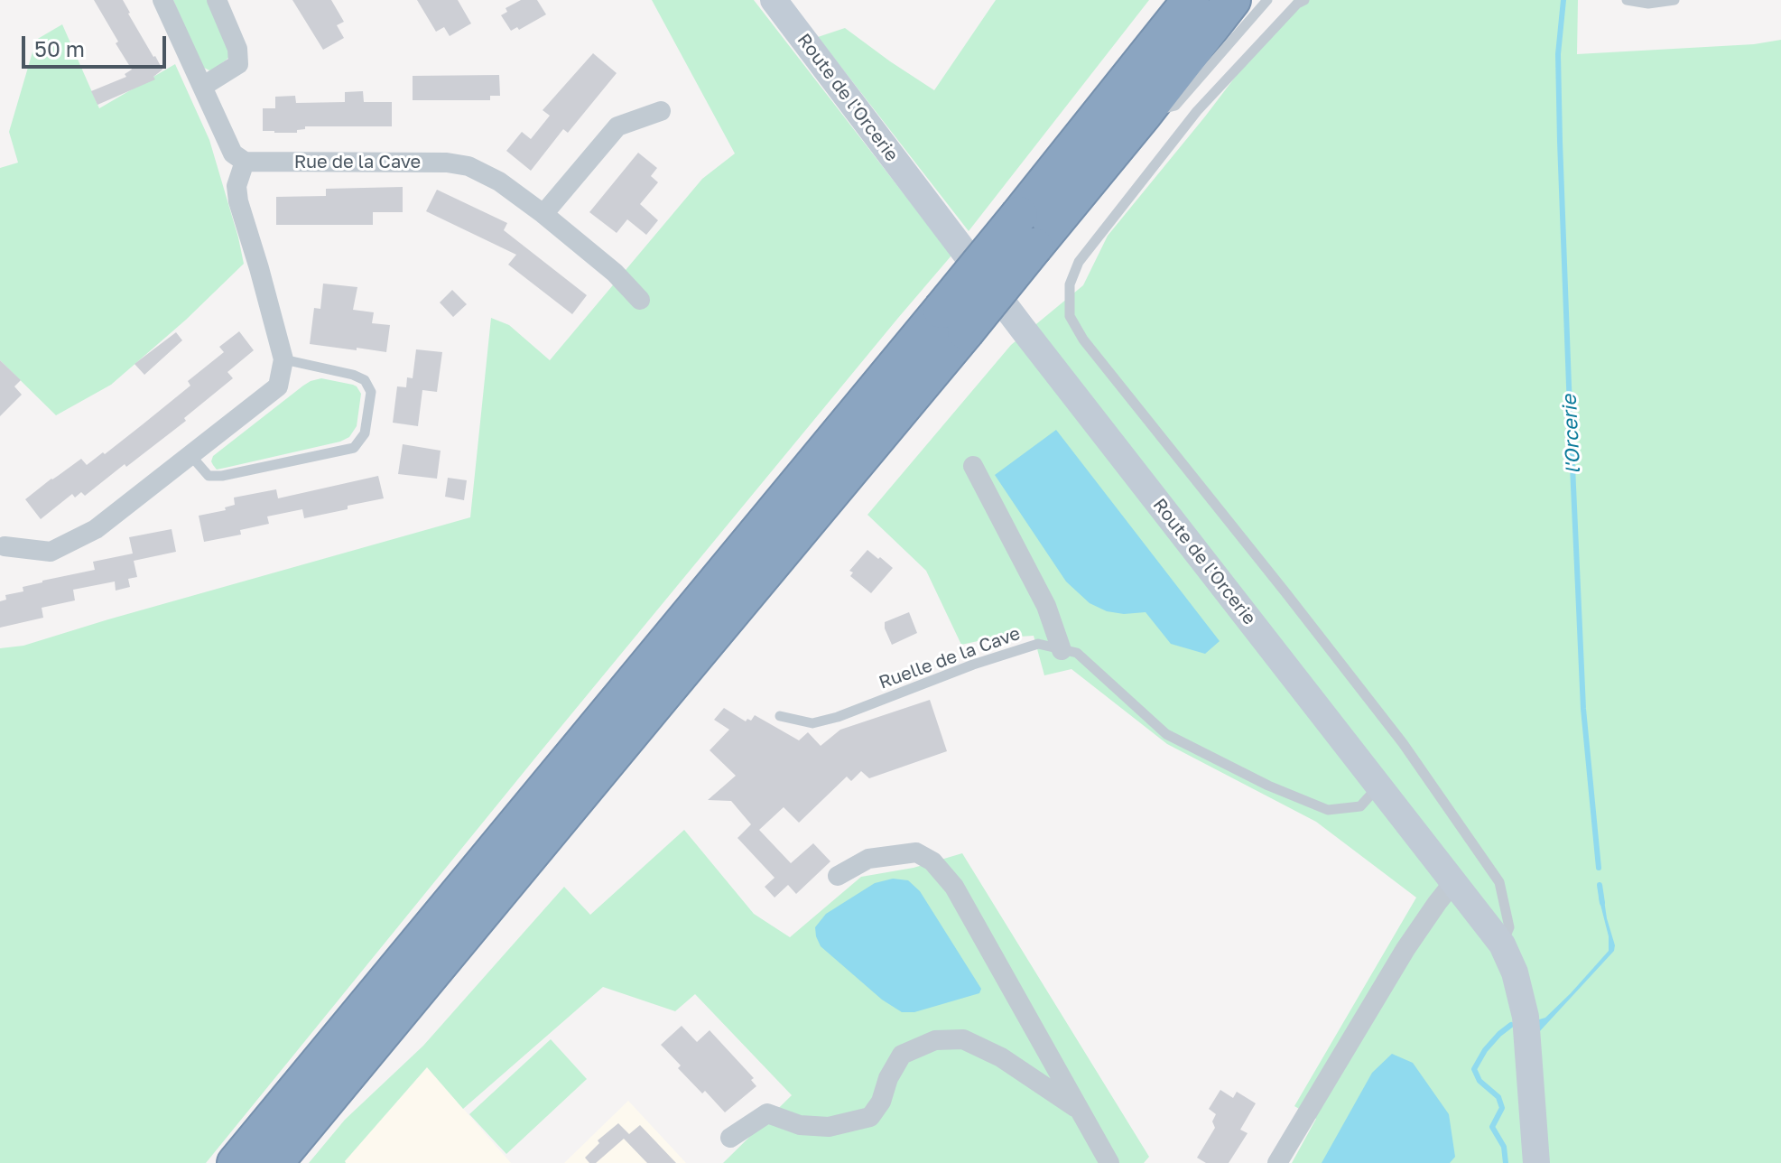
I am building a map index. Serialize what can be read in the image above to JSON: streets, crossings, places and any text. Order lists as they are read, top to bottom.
{
  "streets": {
    "street": ["Route de l'Orcerie", "Rue de la Cave"],
    "lane": ["Ruelle de la Cave"]
  },
  "crossings": [
    ["Route de l'Orcerie", "Ruelle de la Cave"]
  ],
  "water": ["l'Orcerie"],
  "scale_bar": "50 m"
}
